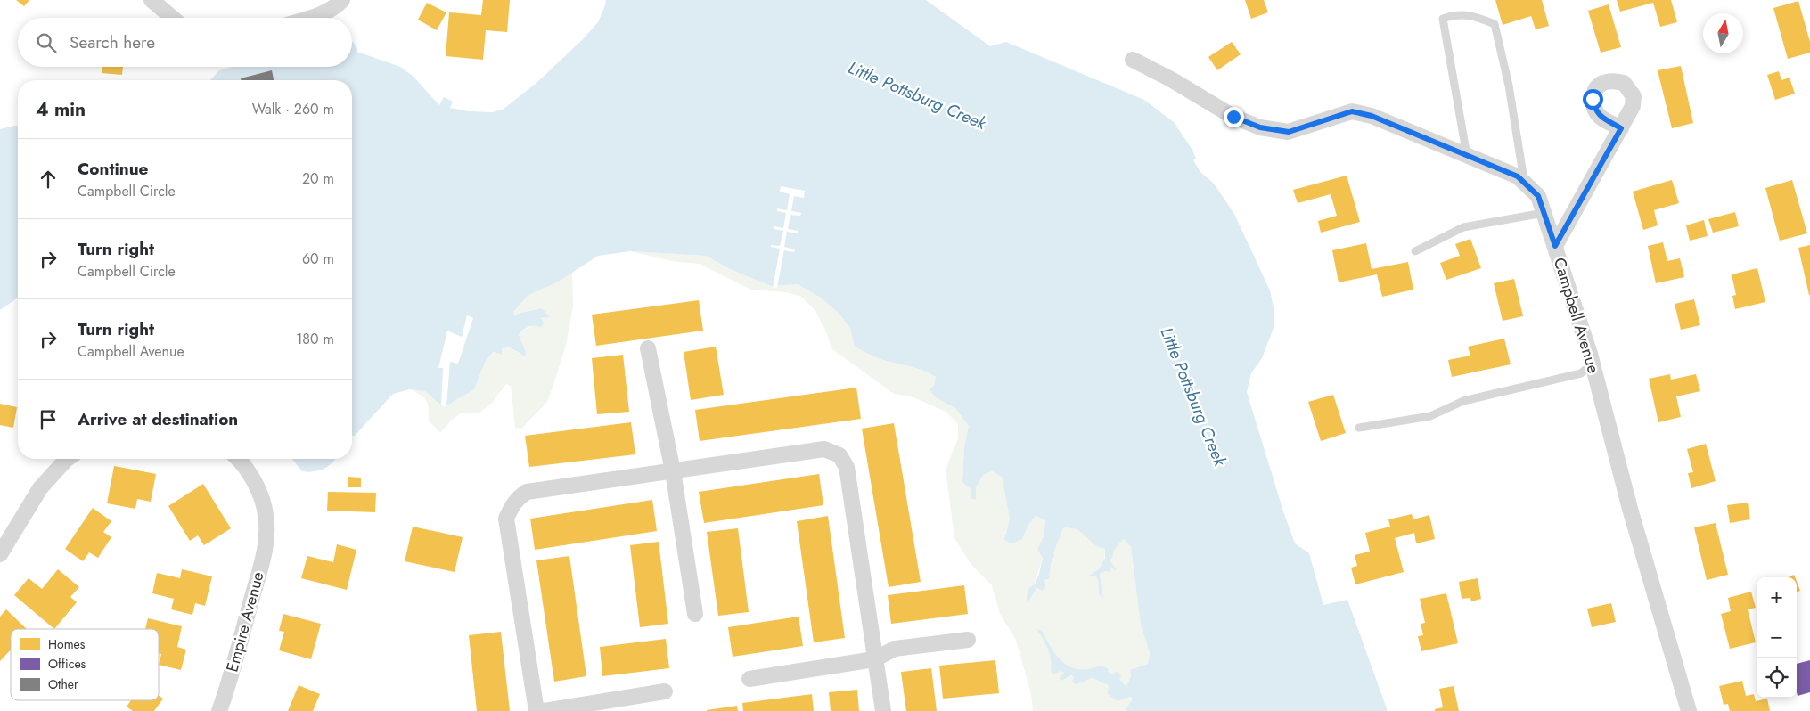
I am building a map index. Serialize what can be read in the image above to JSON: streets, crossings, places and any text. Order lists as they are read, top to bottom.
{
  "streets": {
    "street": ["Campbell Avenue", "Empire Avenue"]
  },
  "water": ["Little Pottsburg Creek"],
  "legend": ["Homes", "Offices", "Other"],
  "north": "top",
  "page": {
    "search": "Search here",
    "heading": ["4 min", "Walk · 260 m"],
    "list": [
      ["Continue", "Campbell Circle", "20 m"],
      ["Turn right", "Campbell Circle", "60 m"],
      ["Turn right", "Campbell Avenue", "180 m"],
      "Arrive at destination"
    ],
    "map_buttons": ["+", "−"]
  }
}
